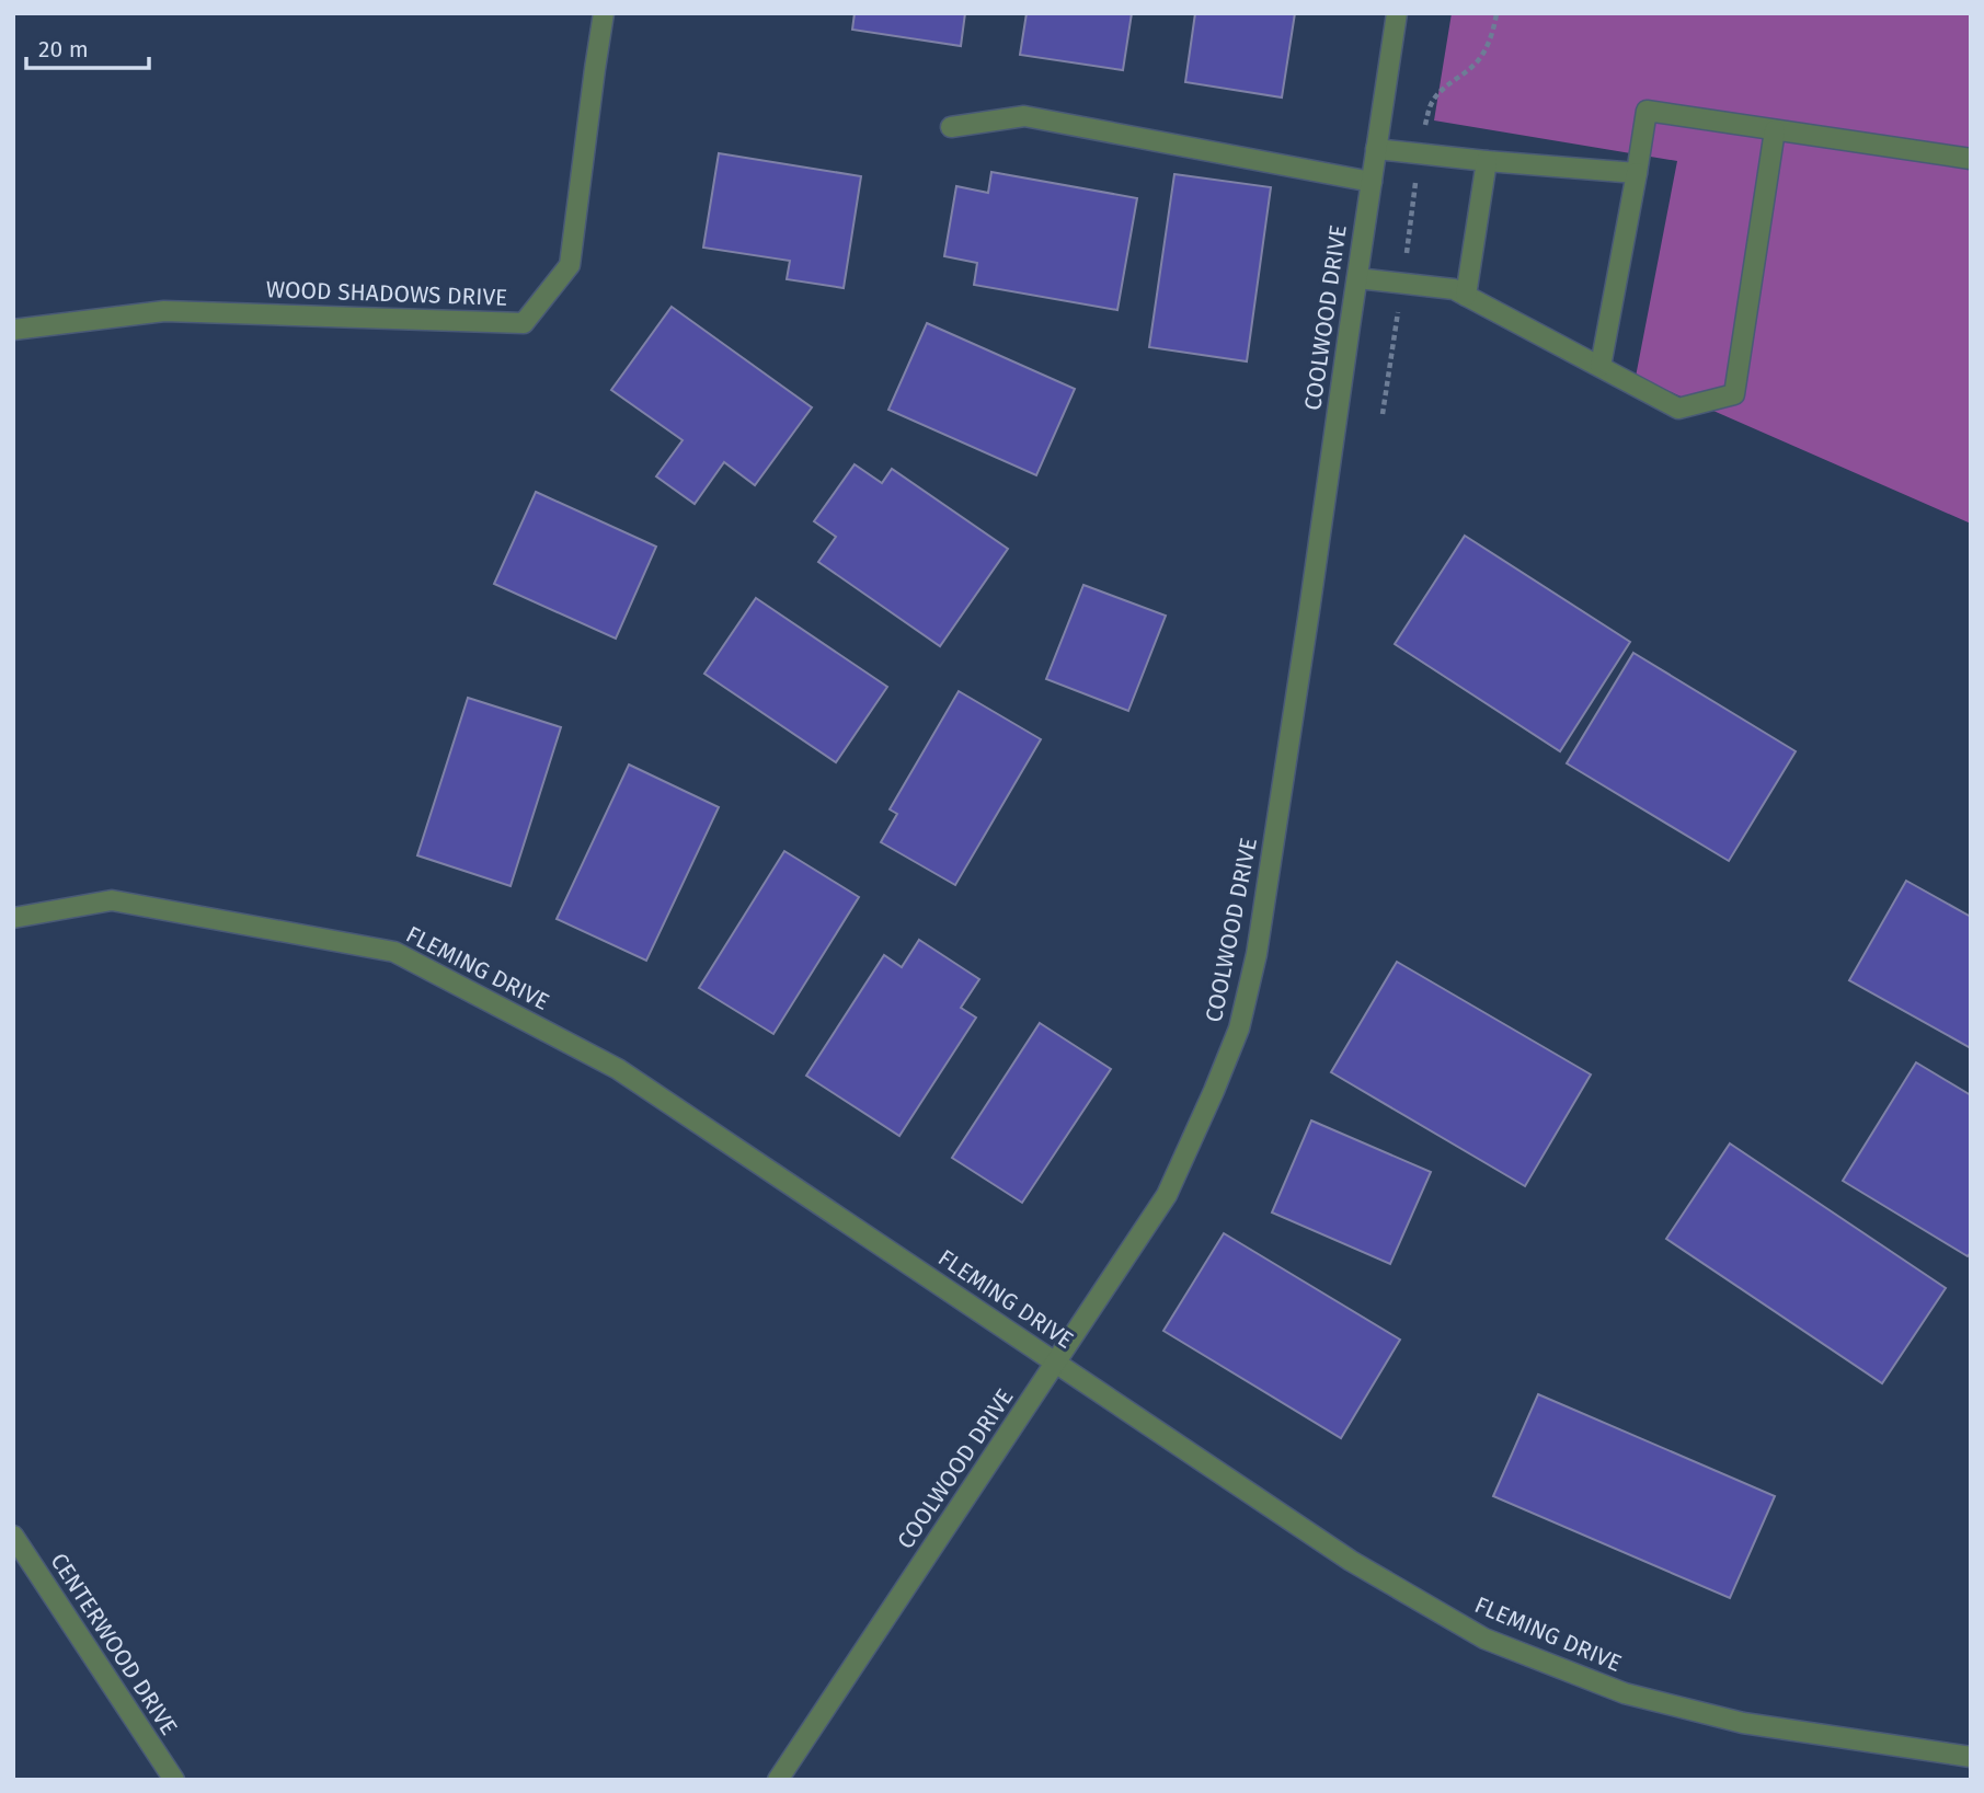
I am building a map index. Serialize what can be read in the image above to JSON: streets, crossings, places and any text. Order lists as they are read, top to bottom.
{
  "streets": {
    "street": [
      "WOOD SHADOWS DRIVE",
      "COOLWOOD DRIVE",
      "FLEMING DRIVE",
      "CENTERWOOD DRIVE"
    ]
  },
  "crossings": [
    ["COOLWOOD DRIVE", "FLEMING DRIVE"]
  ],
  "scale_bar": "20 m"
}
